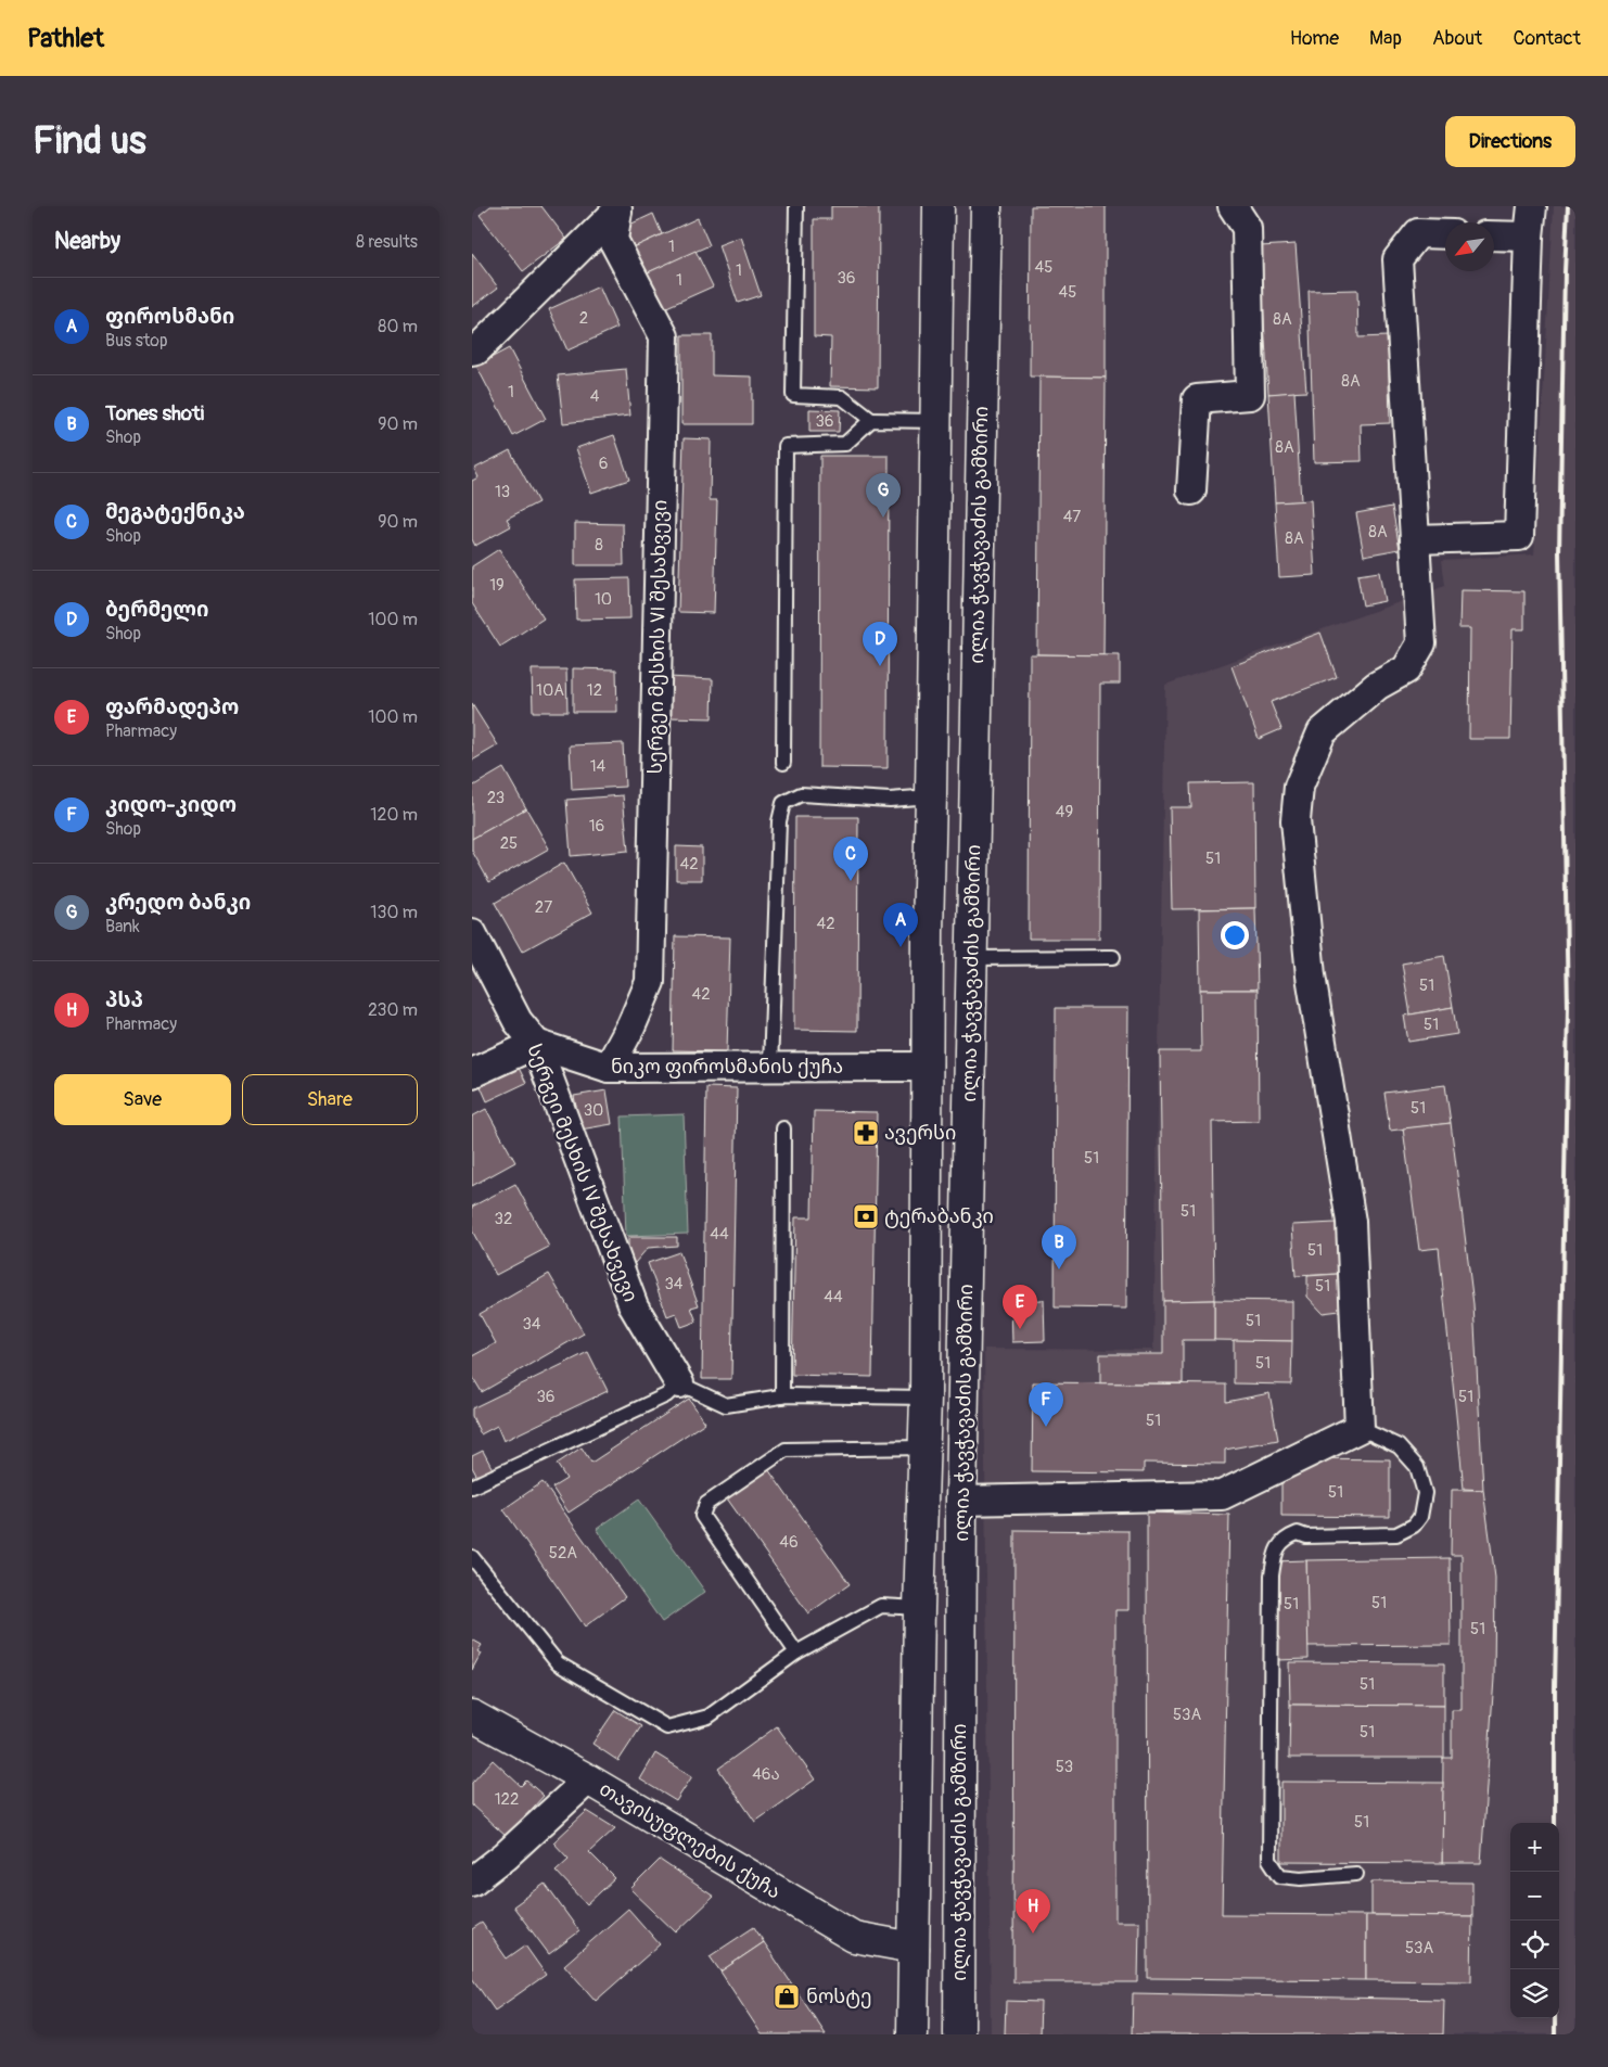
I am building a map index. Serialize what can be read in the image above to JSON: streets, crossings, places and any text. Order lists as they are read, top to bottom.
{
  "streets": {
    "main road": ["ილია ჭავჭავაძის გამზირი", "თავისუფლების ქუჩა"],
    "street": ["სერგეი მესხის VI შესახვევი", "ნიკო ფიროსმანის ქუჩა", "სერგეი მესხის IV შესახვევი"]
  },
  "crossings": [
    ["ილია ჭავჭავაძის გამზირი", "ნიკო ფიროსმანის ქუჩა"],
    ["ილია ჭავჭავაძის გამზირი", "თავისუფლების ქუჩა"],
    ["სერგეი მესხის VI შესახვევი", "ნიკო ფიროსმანის ქუჩა"],
    ["ნიკო ფიროსმანის ქუჩა", "სერგეი მესხის IV შესახვევი"]
  ],
  "places": {
    "pharmacy": ["ავერსი"],
    "bank": ["ტერაბანკი"],
    "shop": ["ნოსტე"]
  },
  "house_numbers": [
    "1",
    "45",
    "1",
    "36",
    "1",
    "45",
    "2",
    "8A",
    "8A",
    "1",
    "4",
    "36",
    "8A",
    "6",
    "13",
    "47",
    "8A",
    "8A",
    "8",
    "19",
    "10",
    "10A",
    "12",
    "14",
    "23",
    "49",
    "16",
    "25",
    "51",
    "42",
    "27",
    "42",
    "51",
    "42",
    "51",
    "51",
    "30",
    "51",
    "51",
    "32",
    "44",
    "51",
    "34",
    "51",
    "44",
    "51",
    "34",
    "51",
    "36",
    "51",
    "51",
    "51",
    "46",
    "52A",
    "51",
    "51",
    "51",
    "51",
    "53A",
    "51",
    "53",
    "46ა",
    "122",
    "51",
    "53A"
  ],
  "north": "bottom left",
  "page": {
    "header": "Pathlet",
    "nav": [
      "Home",
      "Map",
      "About",
      "Contact"
    ],
    "buttons": [
      "Directions",
      ["Save", "Share"]
    ],
    "title": "Find us",
    "heading": ["Nearby", "8 results"],
    "list": [
      {
        "mark": "A",
        "name": "ფიროსმანი",
        "note": "Bus stop",
        "value": "80 m"
      },
      {
        "mark": "B",
        "name": "Tones shoti",
        "note": "Shop",
        "value": "90 m"
      },
      {
        "mark": "C",
        "name": "მეგატექნიკა",
        "note": "Shop",
        "value": "90 m"
      },
      {
        "mark": "D",
        "name": "ბერმელი",
        "note": "Shop",
        "value": "100 m"
      },
      {
        "mark": "E",
        "name": "ფარმადეპო",
        "note": "Pharmacy",
        "value": "100 m"
      },
      {
        "mark": "F",
        "name": "კიდო-კიდო",
        "note": "Shop",
        "value": "120 m"
      },
      {
        "mark": "G",
        "name": "კრედო ბანკი",
        "note": "Bank",
        "value": "130 m"
      },
      {
        "mark": "H",
        "name": "პსპ",
        "note": "Pharmacy",
        "value": "230 m"
      }
    ],
    "pins": [
      "G",
      "D",
      "C",
      "A",
      "B",
      "E",
      "F",
      "H"
    ],
    "map_buttons": ["+", "−"]
  }
}
